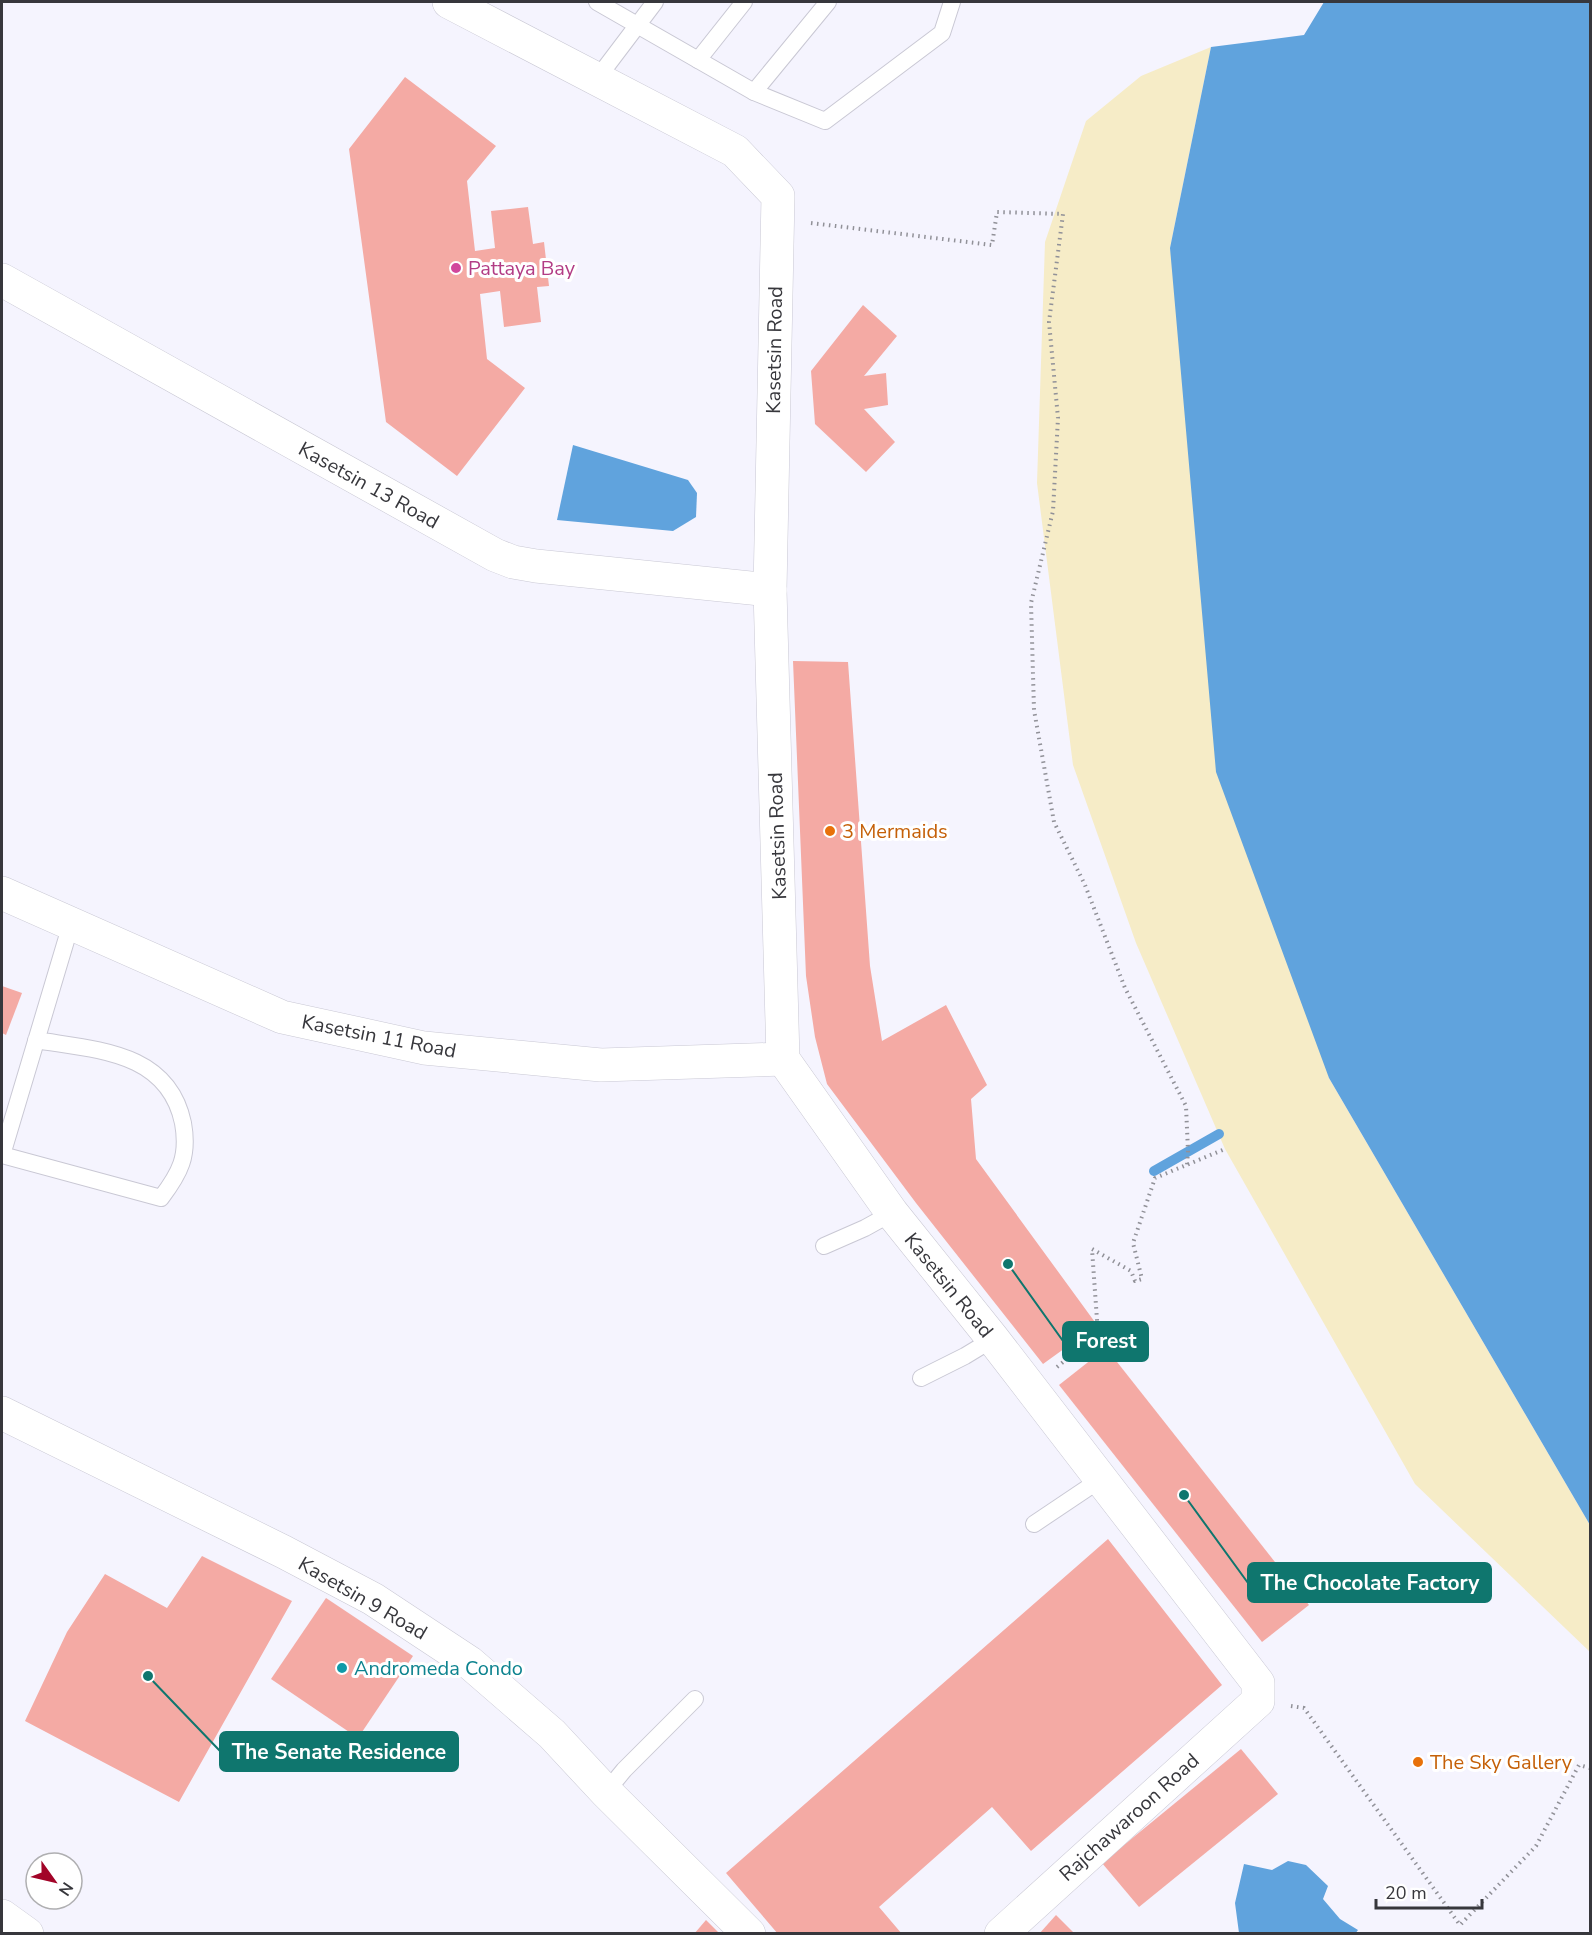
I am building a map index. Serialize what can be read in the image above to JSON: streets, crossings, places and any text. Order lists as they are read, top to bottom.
{
  "streets": {
    "street": [
      "Kasetsin Road",
      "Kasetsin 13 Road",
      "Kasetsin 11 Road",
      "Kasetsin 9 Road",
      "Rajchawaroon Road"
    ]
  },
  "crossings": [
    ["Kasetsin Road", "Kasetsin 13 Road"],
    ["Kasetsin Road", "Kasetsin 11 Road"],
    ["Kasetsin Road", "Rajchawaroon Road"]
  ],
  "places": [
    "Pattaya Bay",
    "3 Mermaids",
    "Forest",
    "The Chocolate Factory",
    "Andromeda Condo",
    "The Senate Residence",
    "The Sky Gallery"
  ],
  "scale_bar": "20 m",
  "north": "bottom right"
}
